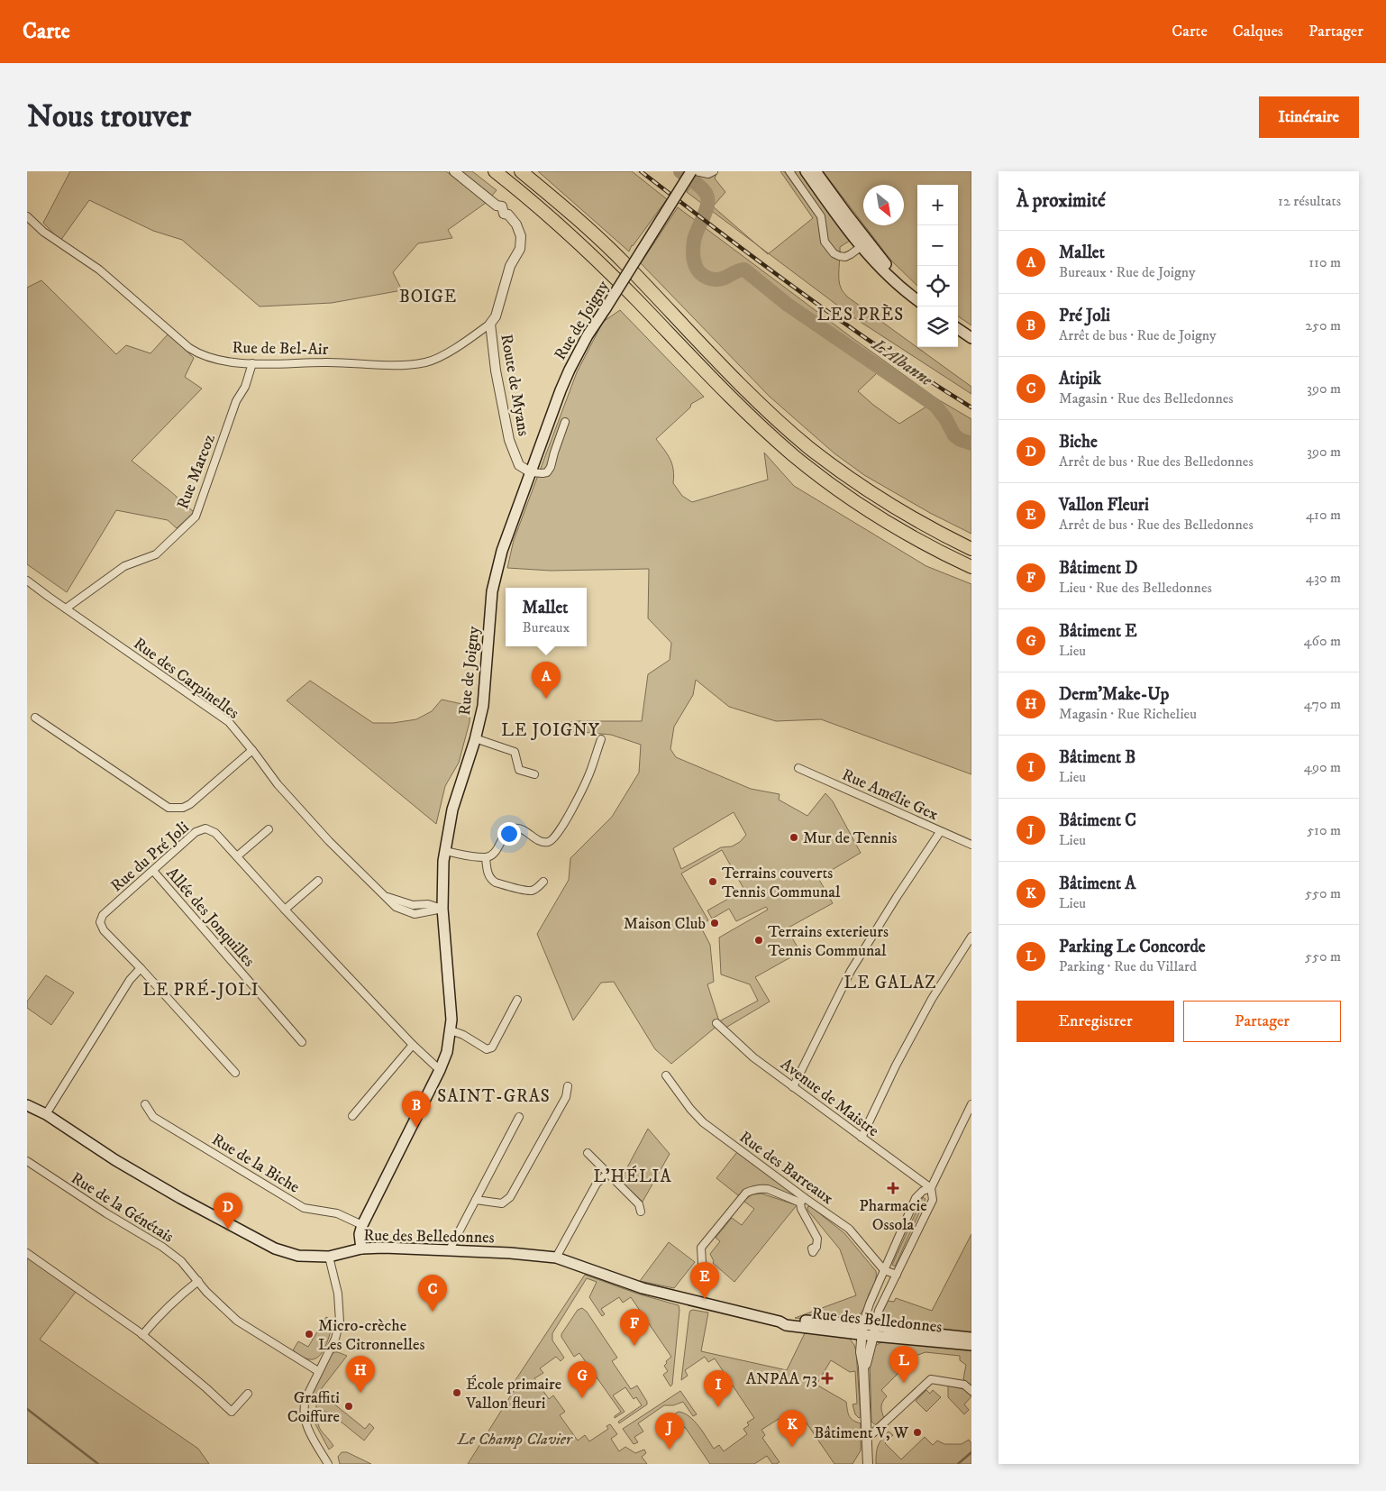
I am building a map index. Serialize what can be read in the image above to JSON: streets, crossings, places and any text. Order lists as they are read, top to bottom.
{
  "streets": {
    "main road": ["Rue de Joigny", "Rue des Belledonnes"],
    "street": [
      "Rue de Bel-Air",
      "Route de Myans",
      "Rue Marcoz",
      "Rue des Carpinelles",
      "Rue Amélie Gex",
      "Rue du Pré Joli",
      "Allée des Jonquilles",
      "Avenue de Maistre",
      "Rue de la Biche",
      "Rue des Barreaux",
      "Rue de la Génétais"
    ]
  },
  "crossings": [
    ["Rue de Joigny", "Route de Myans"],
    ["Rue de Joigny", "Rue des Carpinelles"],
    ["Rue de Joigny", "Rue du Pré Joli"],
    ["Rue de Joigny", "Rue de la Biche"],
    ["Rue de Joigny", "Rue des Belledonnes"],
    ["Rue de Bel-Air", "Route de Myans"],
    ["Rue de Bel-Air", "Rue Marcoz"],
    ["Rue Marcoz", "Rue des Carpinelles"],
    ["Rue du Pré Joli", "Allée des Jonquilles"]
  ],
  "districts": [
    "BOIGE",
    "LES PRÈS",
    "LE JOIGNY",
    "LE GALAZ",
    "LE PRÉ-JOLI",
    "SAINT-GRAS",
    "L'HÉLIA"
  ],
  "water": ["L'Albanne"],
  "parks": ["Le Champ Clavier"],
  "places": {
    "other": [
      "Mur de Tennis",
      "Terrains couverts Tennis Communal",
      "Maison Club",
      "Terrains exterieurs Tennis Communal",
      "Micro-crèche Les Citronnelles",
      "École primaire Vallon fleuri",
      "Graffiti Coiffure",
      "Bâtiment V, W"
    ],
    "health": ["Pharmacie Ossola", "ANPAA 73"]
  },
  "north": "bottom right",
  "page": {
    "header": "Carte",
    "nav": ["Carte", "Calques", "Partager"],
    "buttons": [
      "Itinéraire",
      ["Enregistrer", "Partager"]
    ],
    "title": "Nous trouver",
    "heading": ["À proximité", "12 résultats"],
    "map_buttons": ["+", "−"],
    "list": [
      {
        "mark": "A",
        "name": "Mallet",
        "note": "Bureaux · Rue de Joigny",
        "value": "110 m"
      },
      {
        "mark": "B",
        "name": "Pré Joli",
        "note": "Arrêt de bus · Rue de Joigny",
        "value": "250 m"
      },
      {
        "mark": "C",
        "name": "Atipik",
        "note": "Magasin · Rue des Belledonnes",
        "value": "390 m"
      },
      {
        "mark": "D",
        "name": "Biche",
        "note": "Arrêt de bus · Rue des Belledonnes",
        "value": "390 m"
      },
      {
        "mark": "E",
        "name": "Vallon Fleuri",
        "note": "Arrêt de bus · Rue des Belledonnes",
        "value": "410 m"
      },
      {
        "mark": "F",
        "name": "Bâtiment D",
        "note": "Lieu · Rue des Belledonnes",
        "value": "430 m"
      },
      {
        "mark": "G",
        "name": "Bâtiment E",
        "note": "Lieu",
        "value": "460 m"
      },
      {
        "mark": "H",
        "name": "Derm'Make-Up",
        "note": "Magasin · Rue Richelieu",
        "value": "470 m"
      },
      {
        "mark": "I",
        "name": "Bâtiment B",
        "note": "Lieu",
        "value": "490 m"
      },
      {
        "mark": "J",
        "name": "Bâtiment C",
        "note": "Lieu",
        "value": "510 m"
      },
      {
        "mark": "K",
        "name": "Bâtiment A",
        "note": "Lieu",
        "value": "550 m"
      },
      {
        "mark": "L",
        "name": "Parking Le Concorde",
        "note": "Parking · Rue du Villard",
        "value": "550 m"
      }
    ],
    "popup": ["Mallet", "Bureaux"],
    "pins": [
      "A",
      "B",
      "D",
      "E",
      "C",
      "F",
      "L",
      "H",
      "G",
      "I",
      "K",
      "J"
    ]
  }
}
